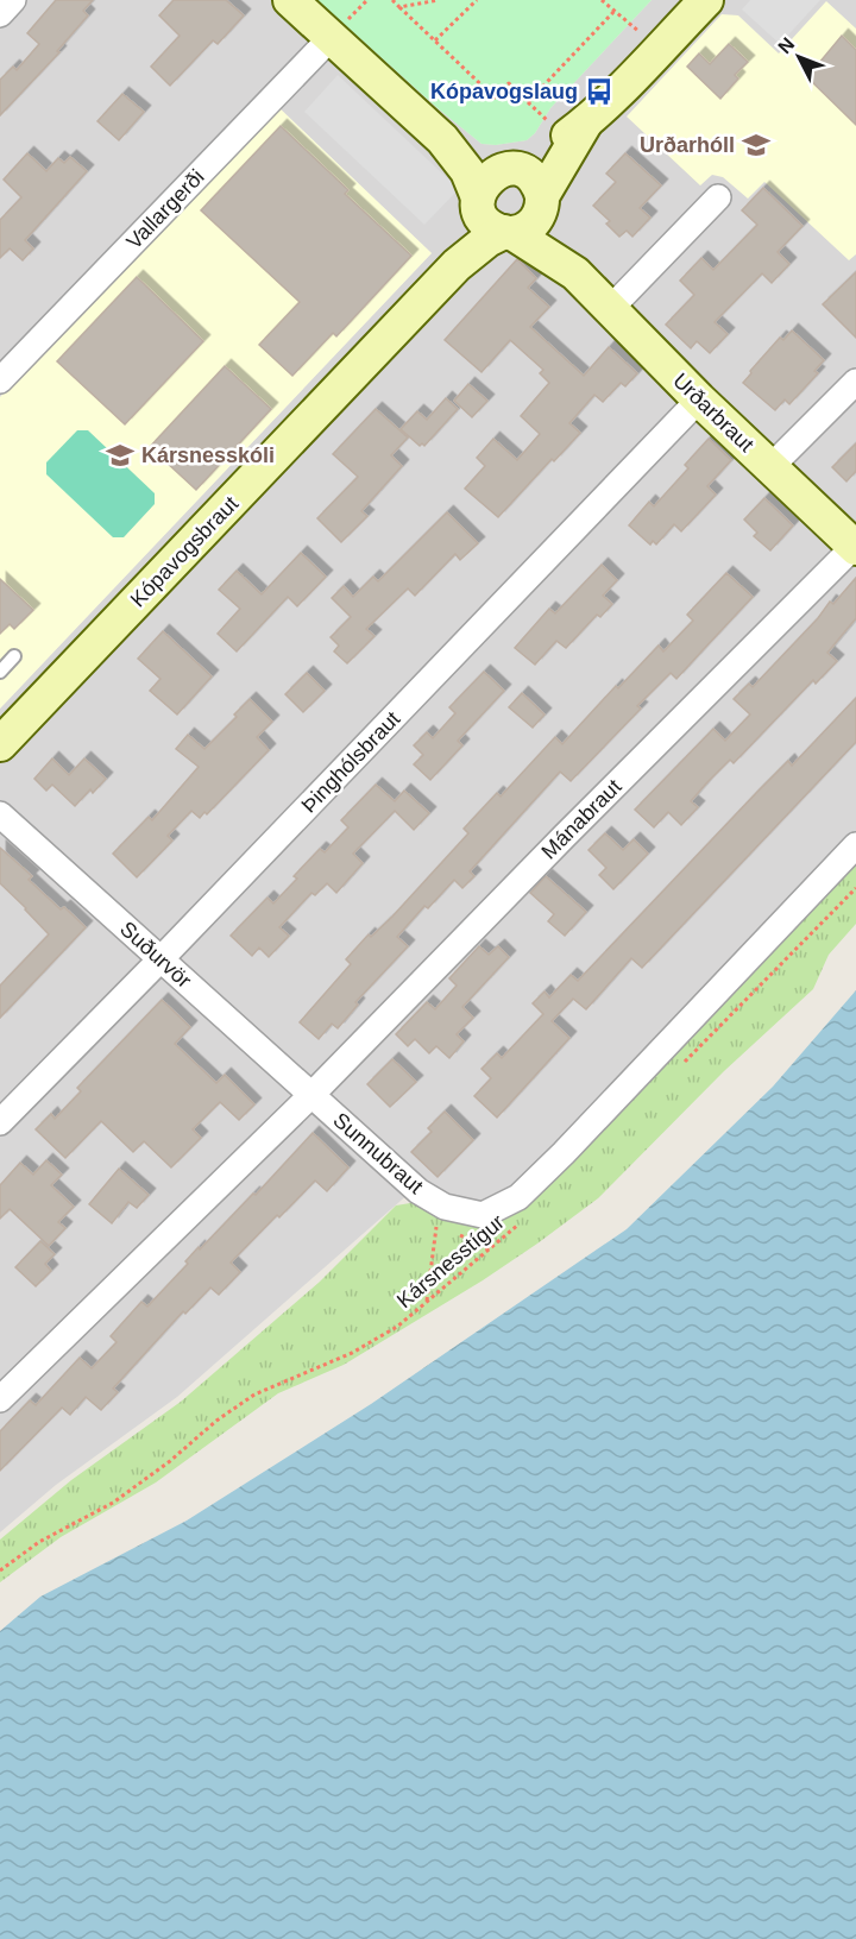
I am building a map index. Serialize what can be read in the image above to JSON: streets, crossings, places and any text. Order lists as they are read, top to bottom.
{
  "streets": {
    "street": [
      "Vallargerði",
      "Urðarbraut",
      "Kópavogsbraut",
      "Þinghólsbraut",
      "Mánabraut",
      "Suðurvör",
      "Sunnubraut"
    ],
    "path": ["Kársnesstígur"]
  },
  "crossings": [
    ["Urðarbraut", "Kópavogsbraut"],
    ["Urðarbraut", "Þinghólsbraut"],
    ["Urðarbraut", "Mánabraut"],
    ["Þinghólsbraut", "Suðurvör"],
    ["Mánabraut", "Suðurvör"],
    ["Mánabraut", "Sunnubraut"],
    ["Suðurvör", "Sunnubraut"]
  ],
  "places": {
    "bus stop": ["Kópavogslaug"],
    "school or university": ["Urðarhóll", "Kársnesskóli"]
  },
  "north": "top left"
}
